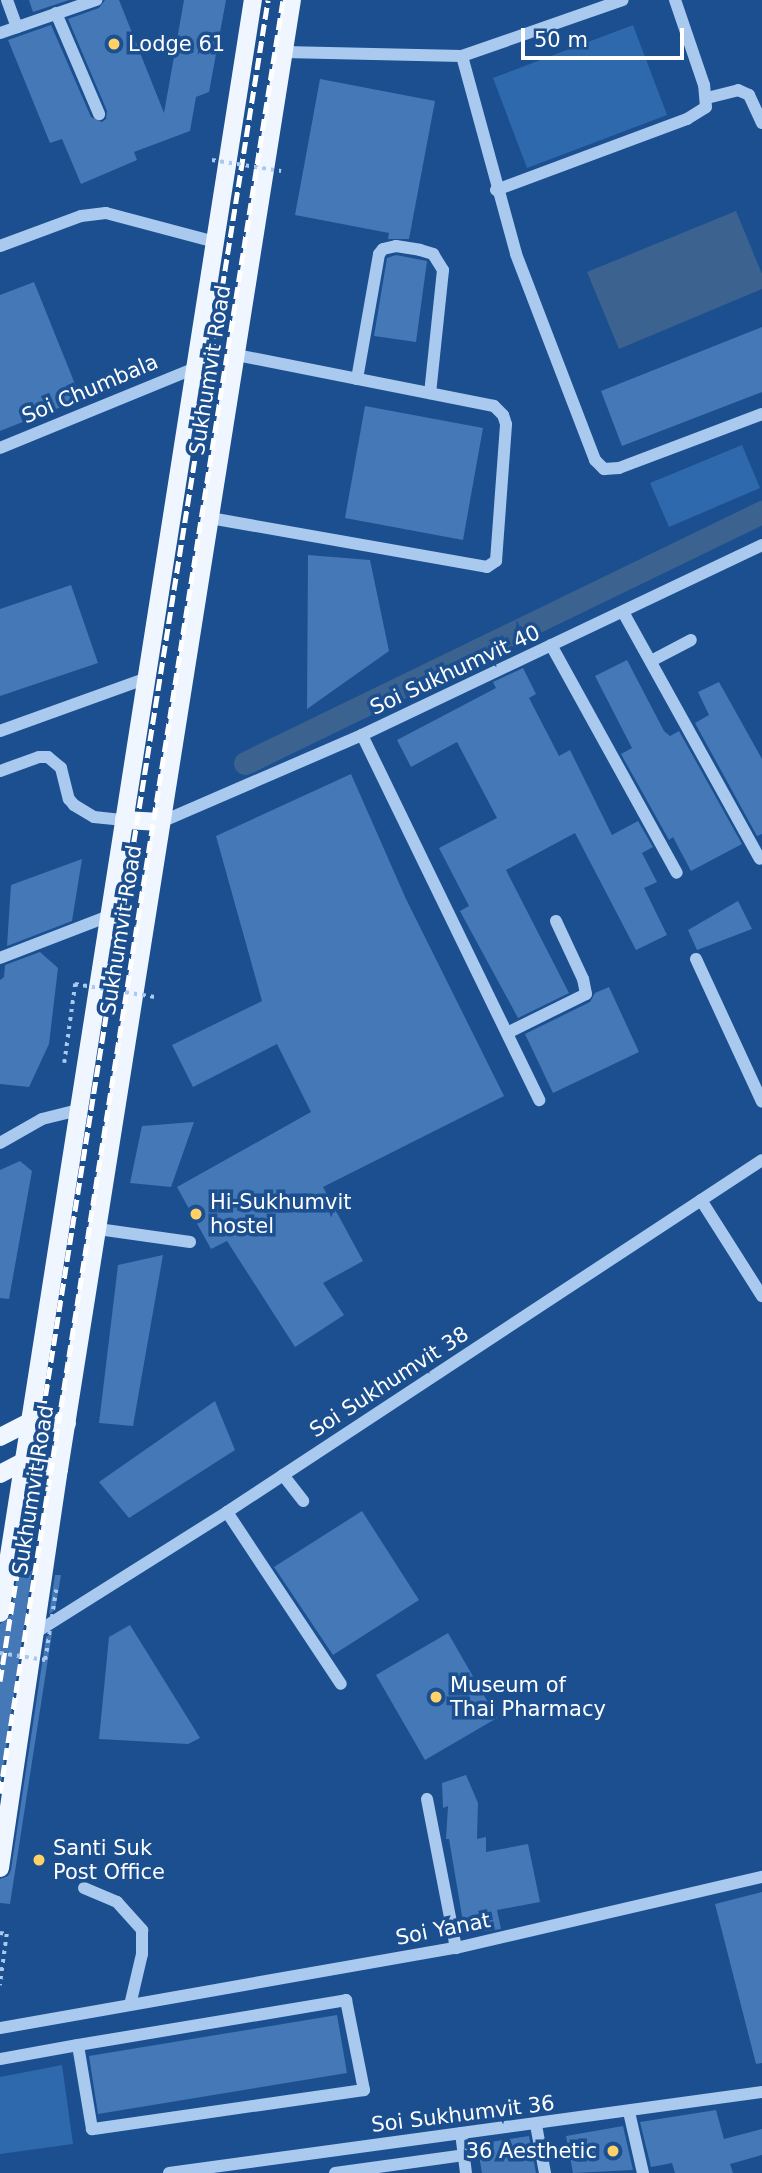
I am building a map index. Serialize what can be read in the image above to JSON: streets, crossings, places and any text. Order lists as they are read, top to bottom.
{
  "streets": {
    "main road": ["Sukhumvit Road"],
    "street": [
      "Soi Chumbala",
      "Soi Sukhumvit 40",
      "Soi Sukhumvit 38",
      "Soi Yanat",
      "Soi Sukhumvit 36"
    ]
  },
  "crossings": [
    ["Sukhumvit Road", "Soi Chumbala"],
    ["Sukhumvit Road", "Soi Sukhumvit 40"],
    ["Sukhumvit Road", "Soi Sukhumvit 38"]
  ],
  "places": [
    "Lodge 61",
    "Hi-Sukhumvit hostel",
    "Museum of Thai Pharmacy",
    "Santi Suk Post Office",
    "36 Aesthetic"
  ],
  "scale_bar": "50 m"
}
